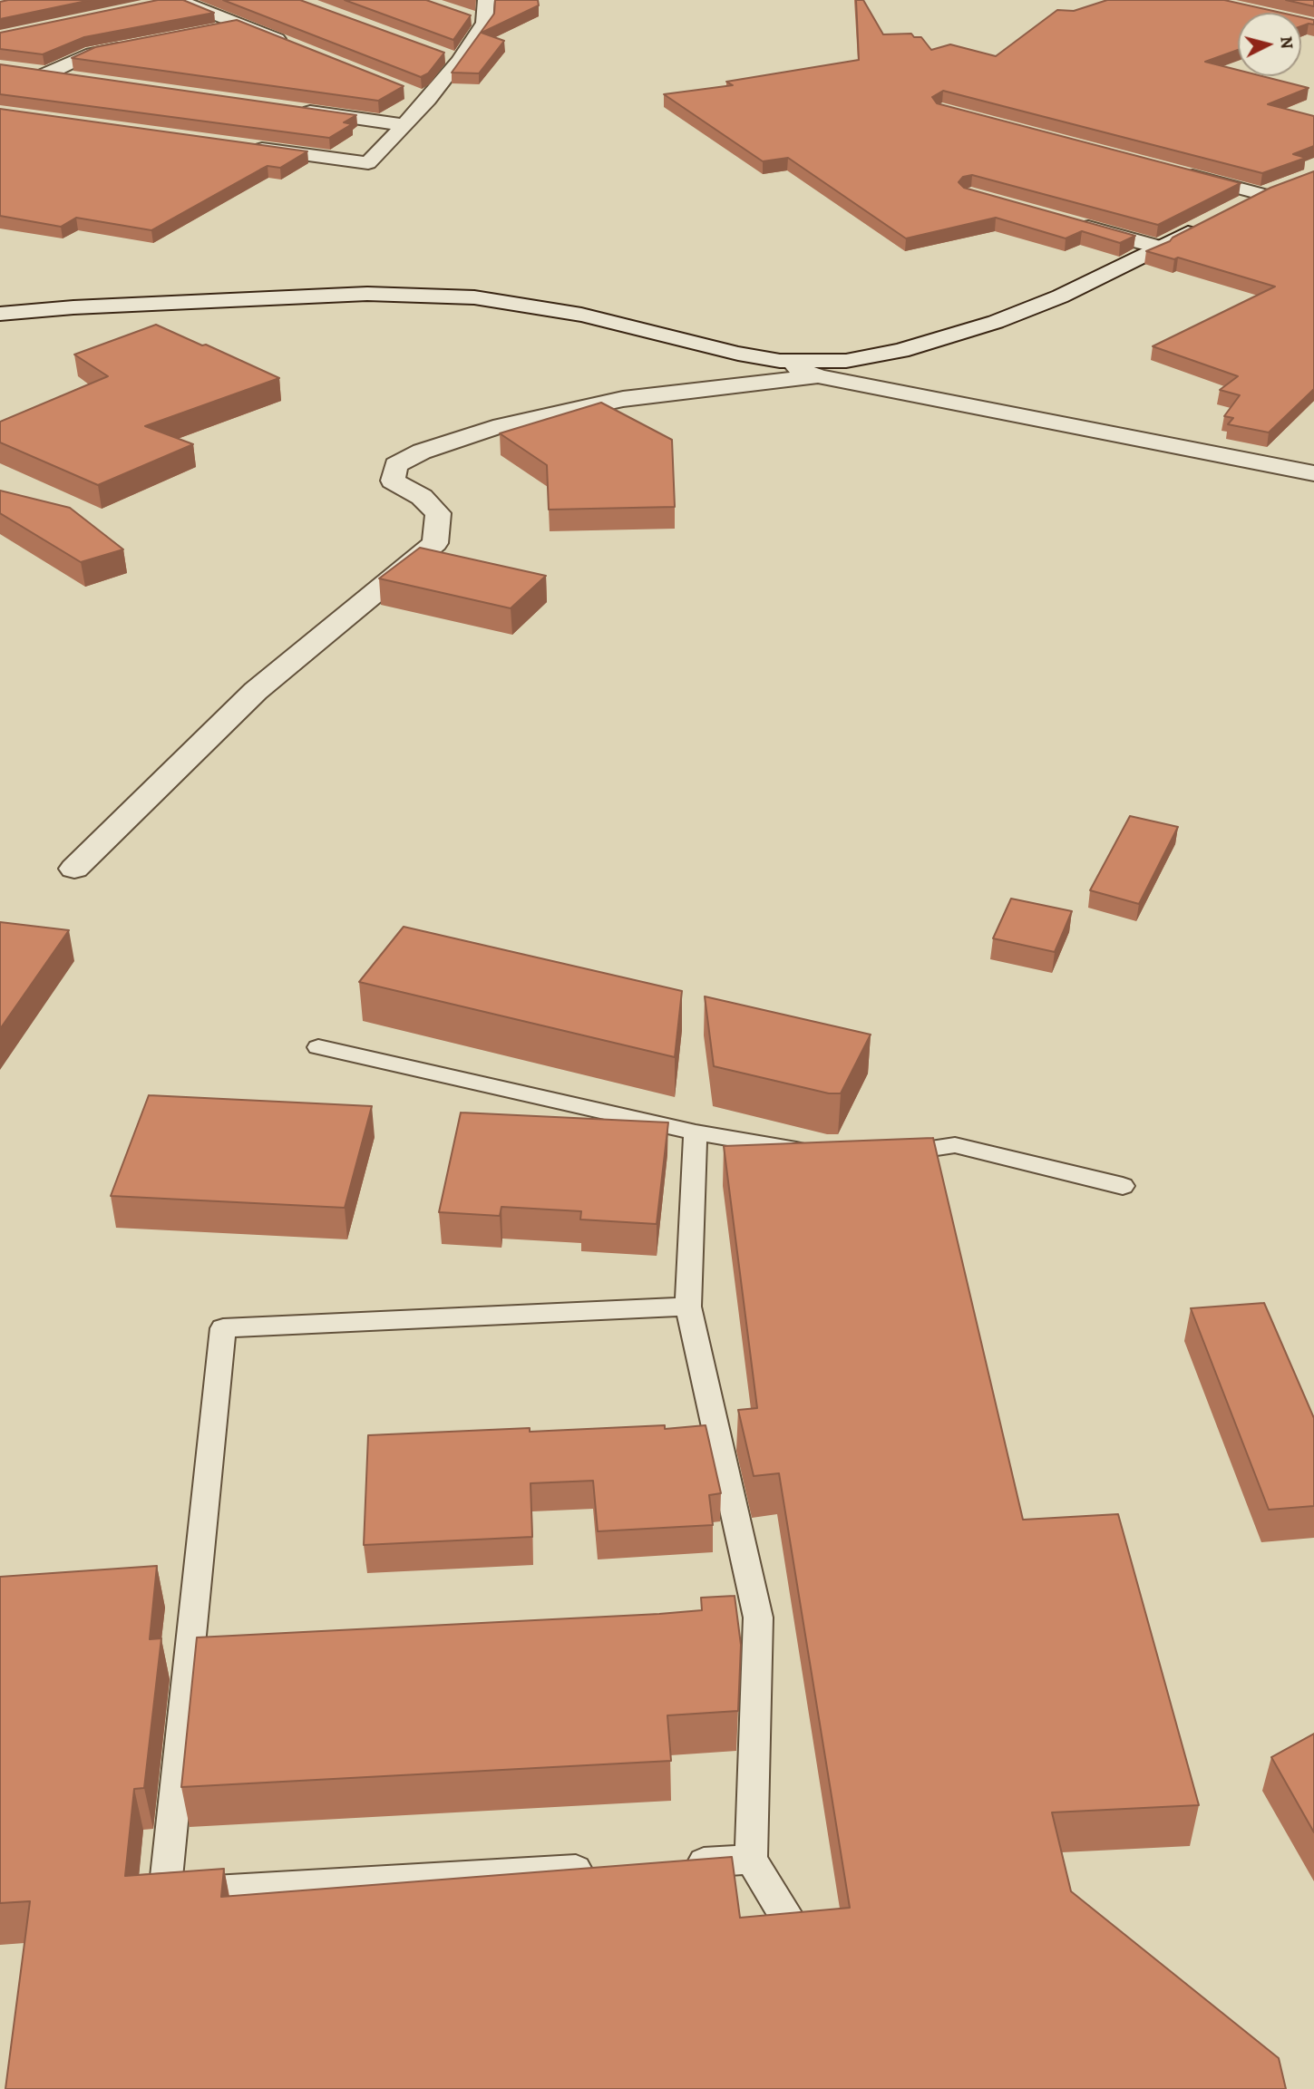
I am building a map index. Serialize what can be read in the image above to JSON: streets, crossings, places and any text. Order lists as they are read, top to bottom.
{
  "north": "right"
}
